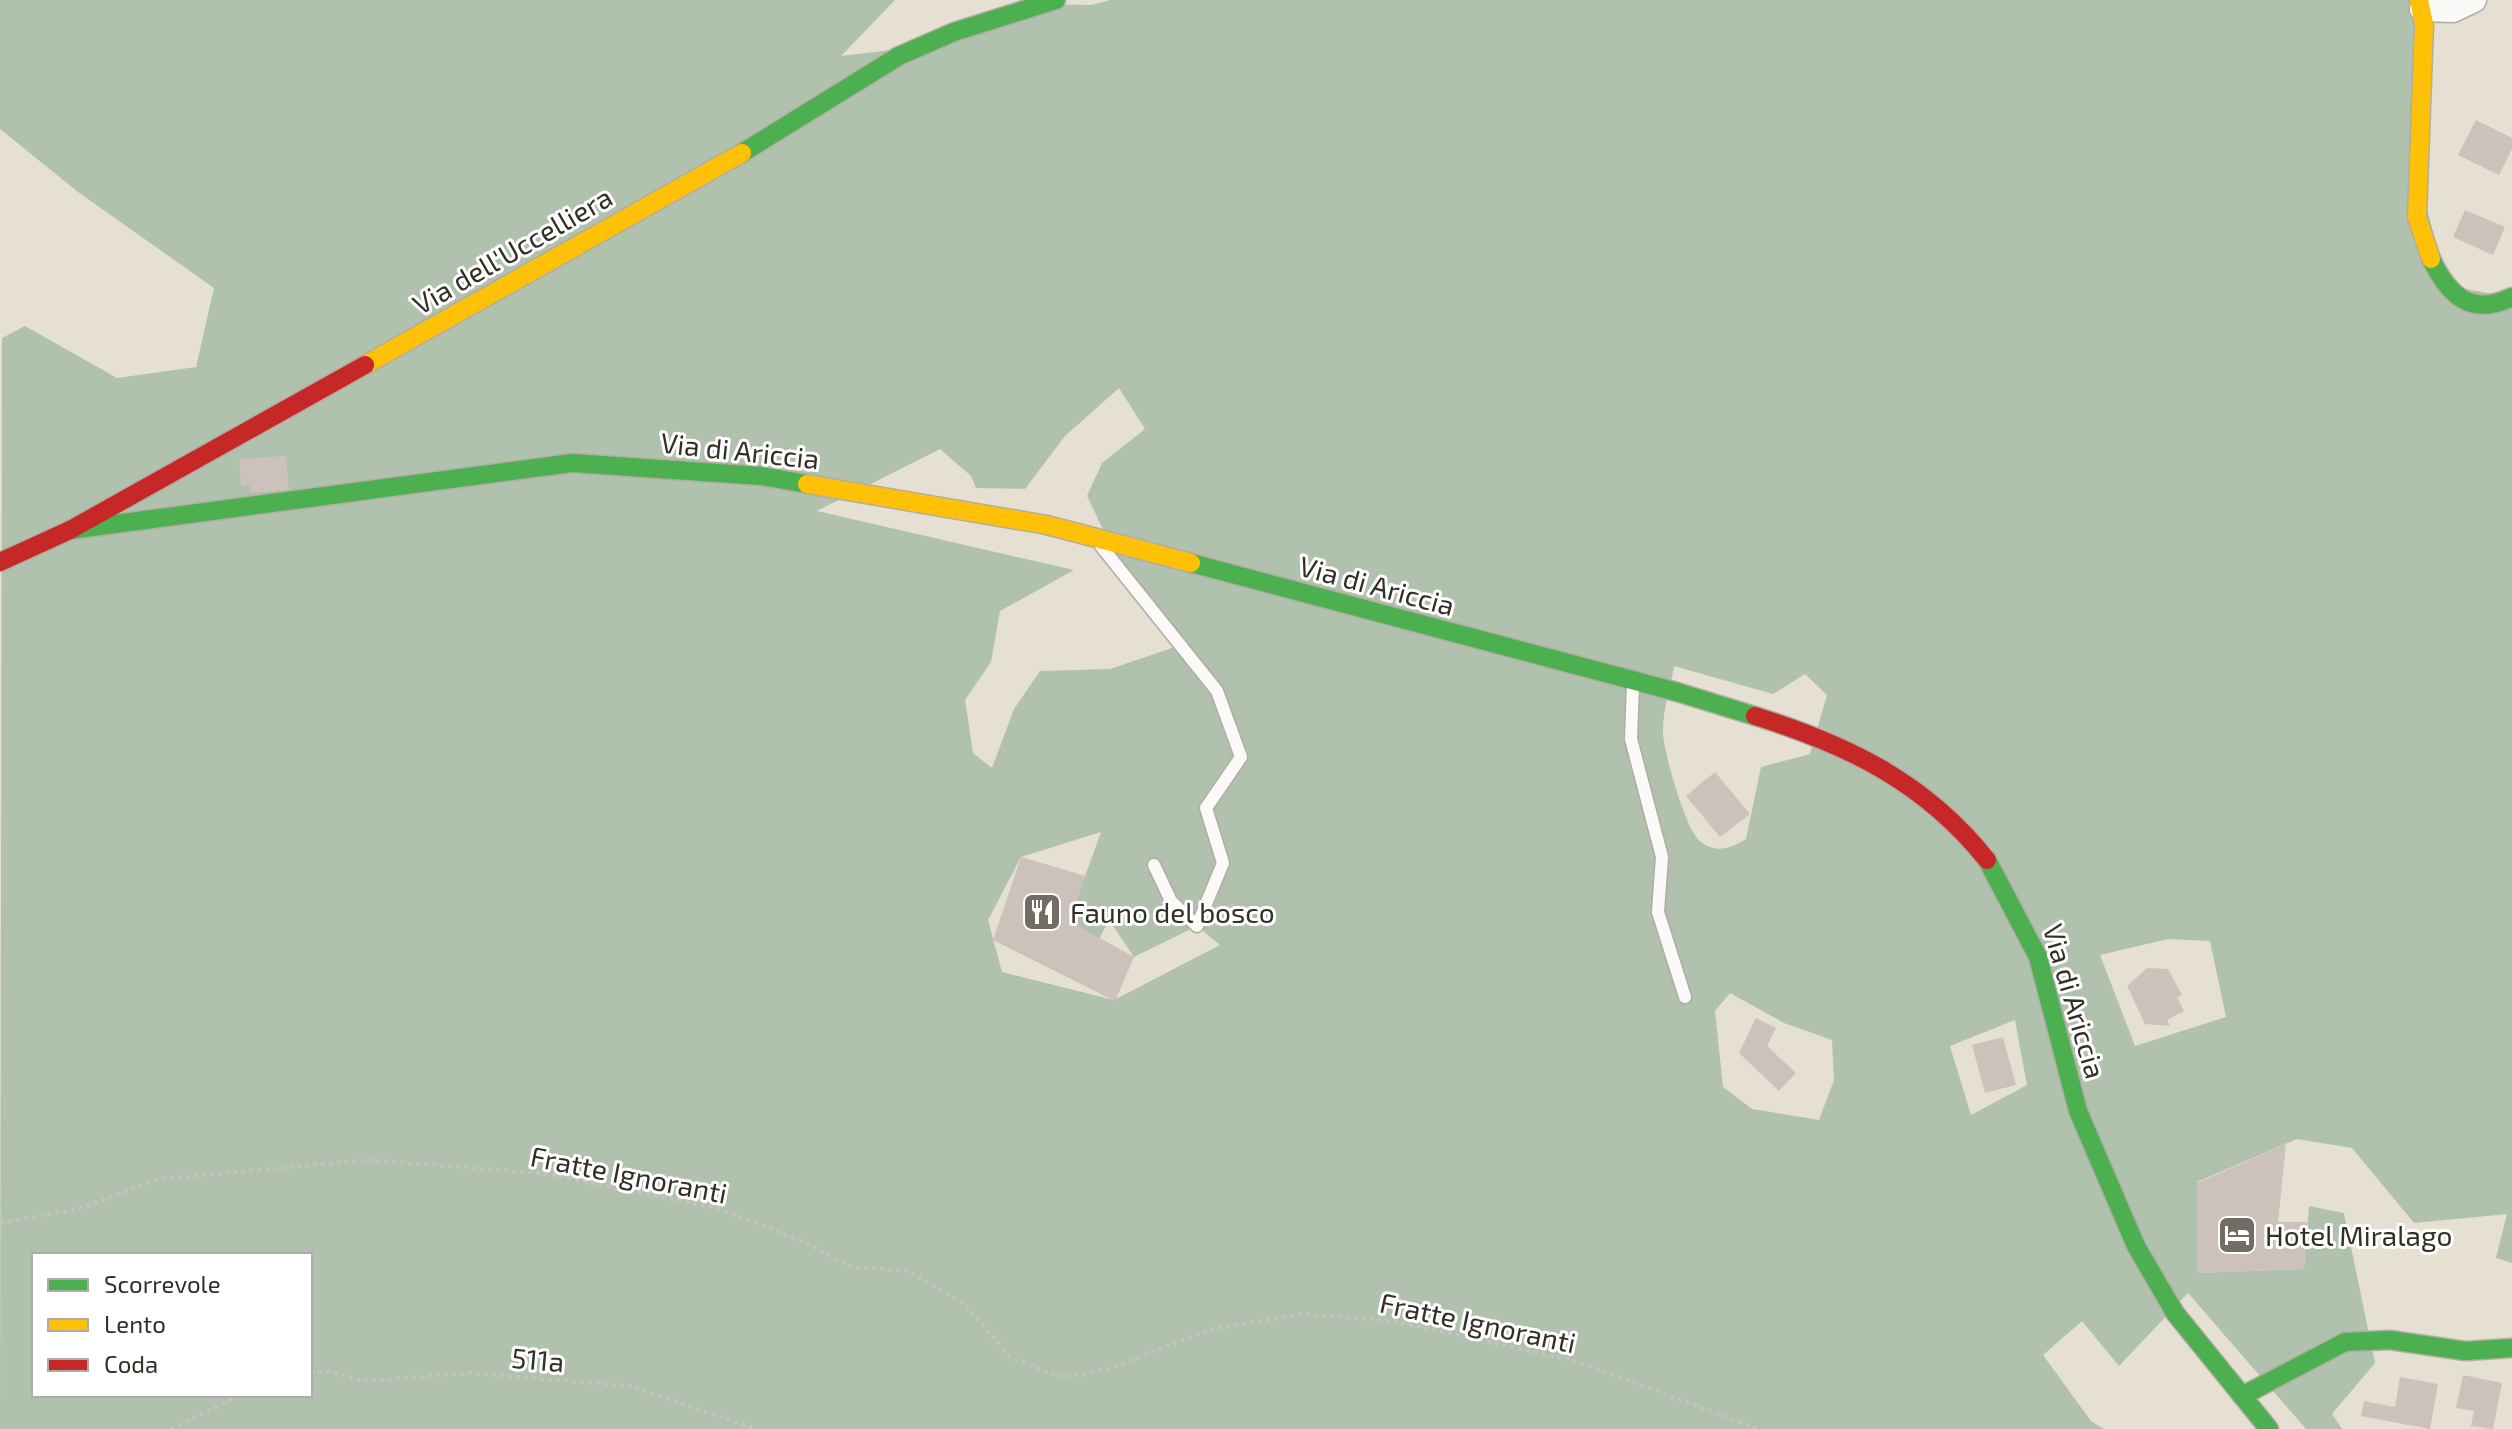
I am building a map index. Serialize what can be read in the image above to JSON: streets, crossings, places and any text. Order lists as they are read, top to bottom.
{
  "streets": {
    "street": ["Via dell'Uccelliera", "Via di Ariccia"],
    "path": ["Fratte Ignoranti", "511a"]
  },
  "crossings": [
    ["Via dell'Uccelliera", "Via di Ariccia"]
  ],
  "places": {
    "restaurant": ["Fauno del bosco"],
    "hotel": ["Hotel Miralago"]
  },
  "legend": ["Scorrevole", "Lento", "Coda"]
}
